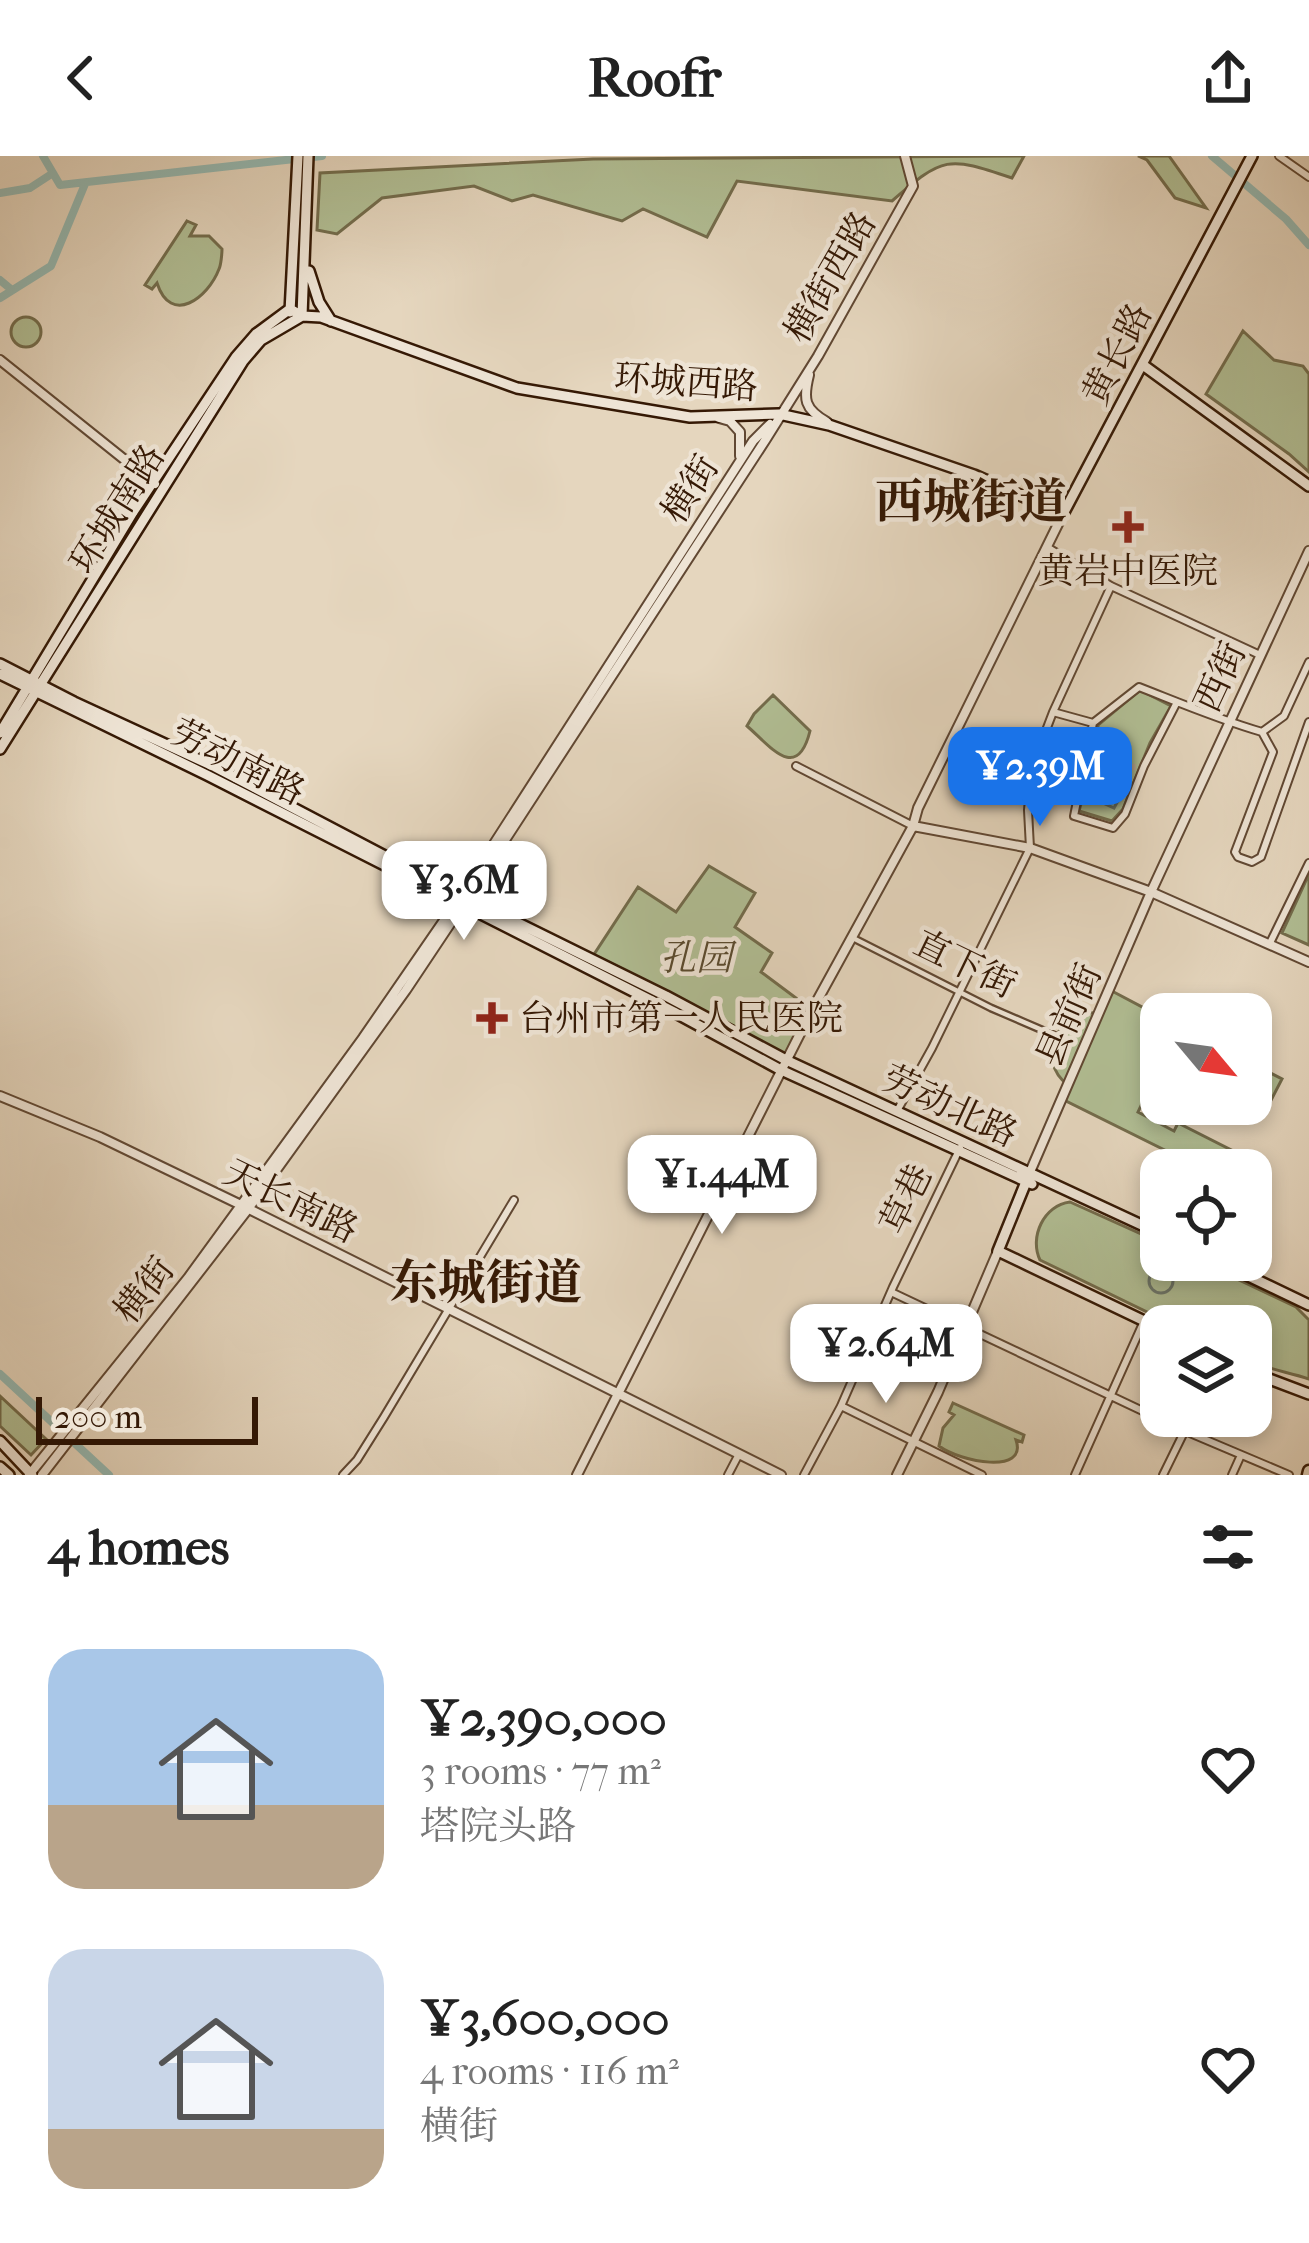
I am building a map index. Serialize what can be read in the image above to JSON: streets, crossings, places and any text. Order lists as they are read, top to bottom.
{
  "streets": {
    "main road": [
      "黄长路",
      "环城西路",
      "环城南路",
      "劳动南路",
      "县前街",
      "劳动北路"
    ],
    "street": [
      "横街西路",
      "横街",
      "西街",
      "直下街",
      "草巷",
      "天长南路"
    ]
  },
  "crossings": [
    ["横街西路", "环城西路"],
    ["横街西路", "横街"],
    ["黄长路", "环城西路"],
    ["环城西路", "横街"],
    ["环城西路", "环城南路"],
    ["横街", "劳动南路"],
    ["横街", "劳动北路"],
    ["横街", "天长南路"],
    ["环城南路", "劳动南路"],
    ["西街", "县前街"],
    ["劳动南路", "劳动北路"],
    ["县前街", "劳动北路"],
    ["劳动北路", "草巷"]
  ],
  "districts": ["西城街道", "东城街道"],
  "parks": ["孔园"],
  "places": {
    "health": ["黄岩中医院", "台州市第一人民医院"]
  },
  "scale_bar": "200 m",
  "north": "bottom right",
  "page": {
    "header": "Roofr",
    "price": [
      "¥2.39M",
      "¥3.6M",
      "¥1.44M",
      "¥2.64M"
    ],
    "scale": "200 m",
    "heading": "4 homes",
    "list": [
      {
        "name": "¥2,390,000",
        "note": "3 rooms · 77 m² · 塔院头路"
      },
      {
        "name": "¥3,600,000",
        "note": "4 rooms · 116 m² · 横街"
      }
    ]
  }
}
